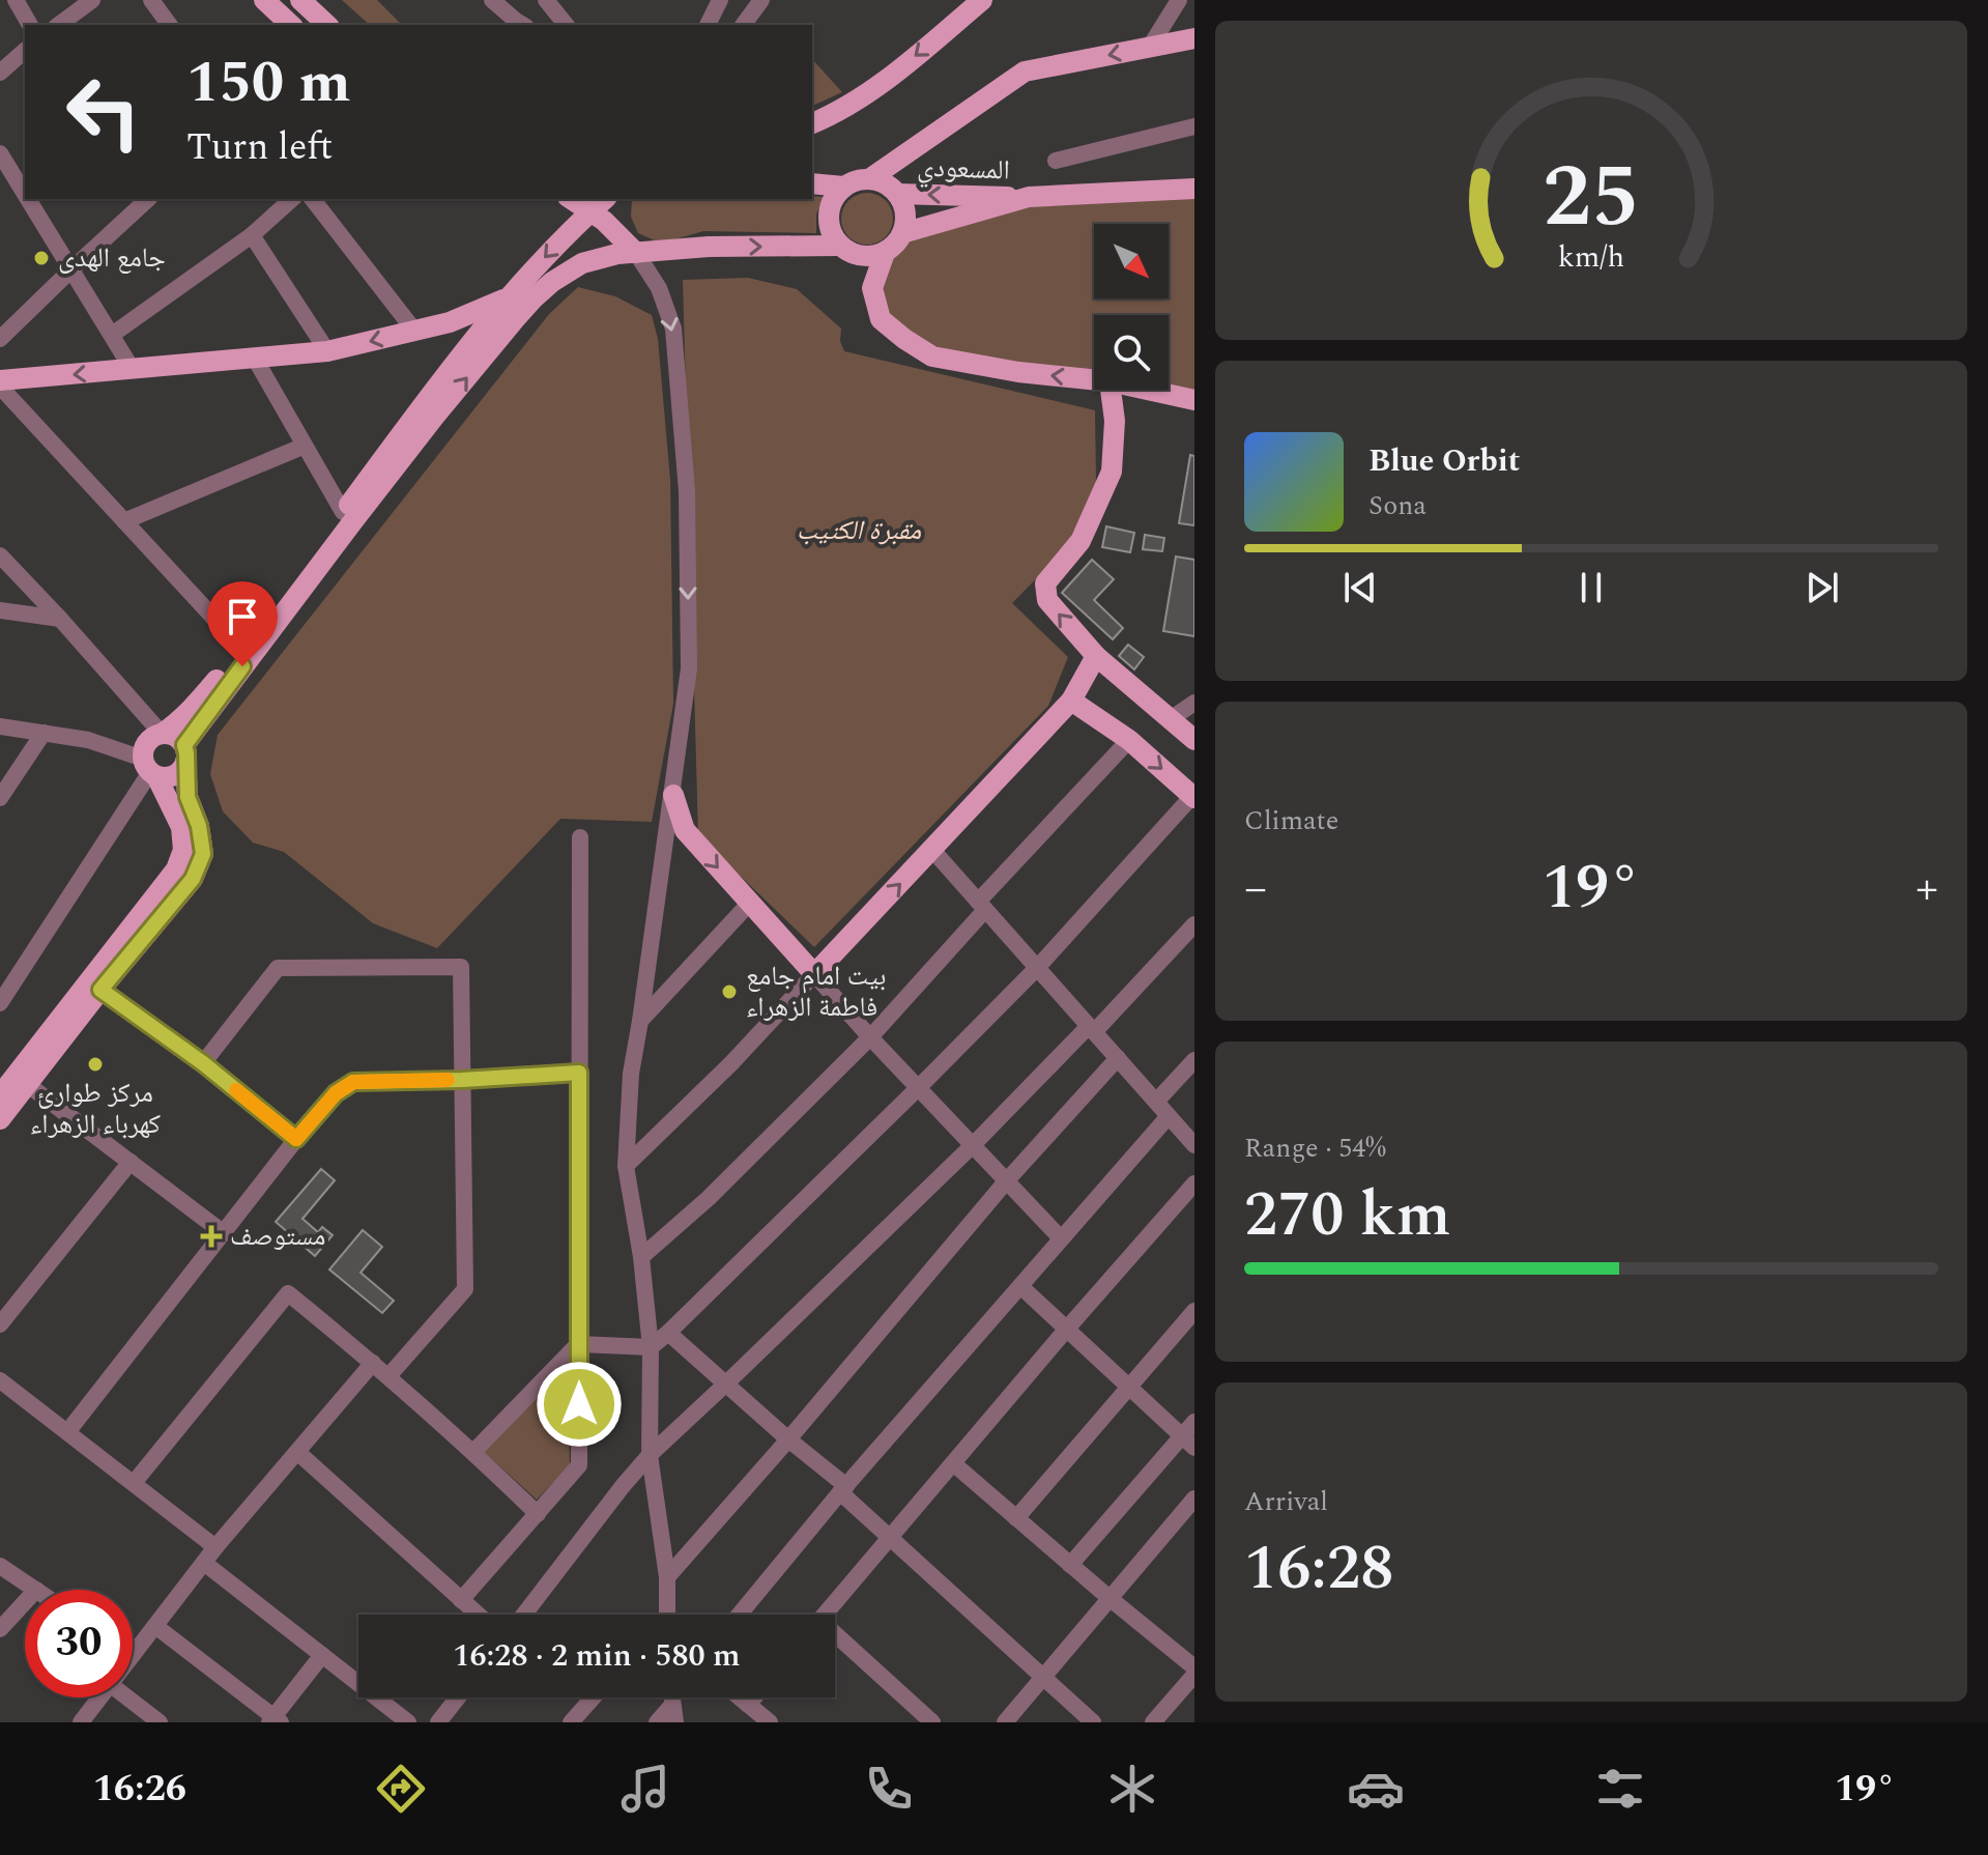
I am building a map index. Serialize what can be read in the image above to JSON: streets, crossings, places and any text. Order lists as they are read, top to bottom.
{
  "streets": {
    "main road": ["المسعودي"]
  },
  "parks": ["مقبرة الكتيب"],
  "places": {
    "other": ["جامع الهدى", "بيت امام جامع فاطمة الزهراء", "مركز طوارئ كهرباء الزهراء"],
    "health": ["مستوصف"]
  },
  "north": "bottom right",
  "page": {
    "turn": ["150 m", "Turn left"],
    "song": ["Blue Orbit", "Sona"],
    "tile": [
      "Climate",
      ["Range · 54%", "270 km"],
      ["Arrival", "16:28"]
    ],
    "heat": ["−", "19°", "+"],
    "limit": "30",
    "trip": "16:28 · 2 min · 580 m",
    "tabs": ["16:26", "19°"],
    "gauge": ["25", "km/h"]
  }
}
